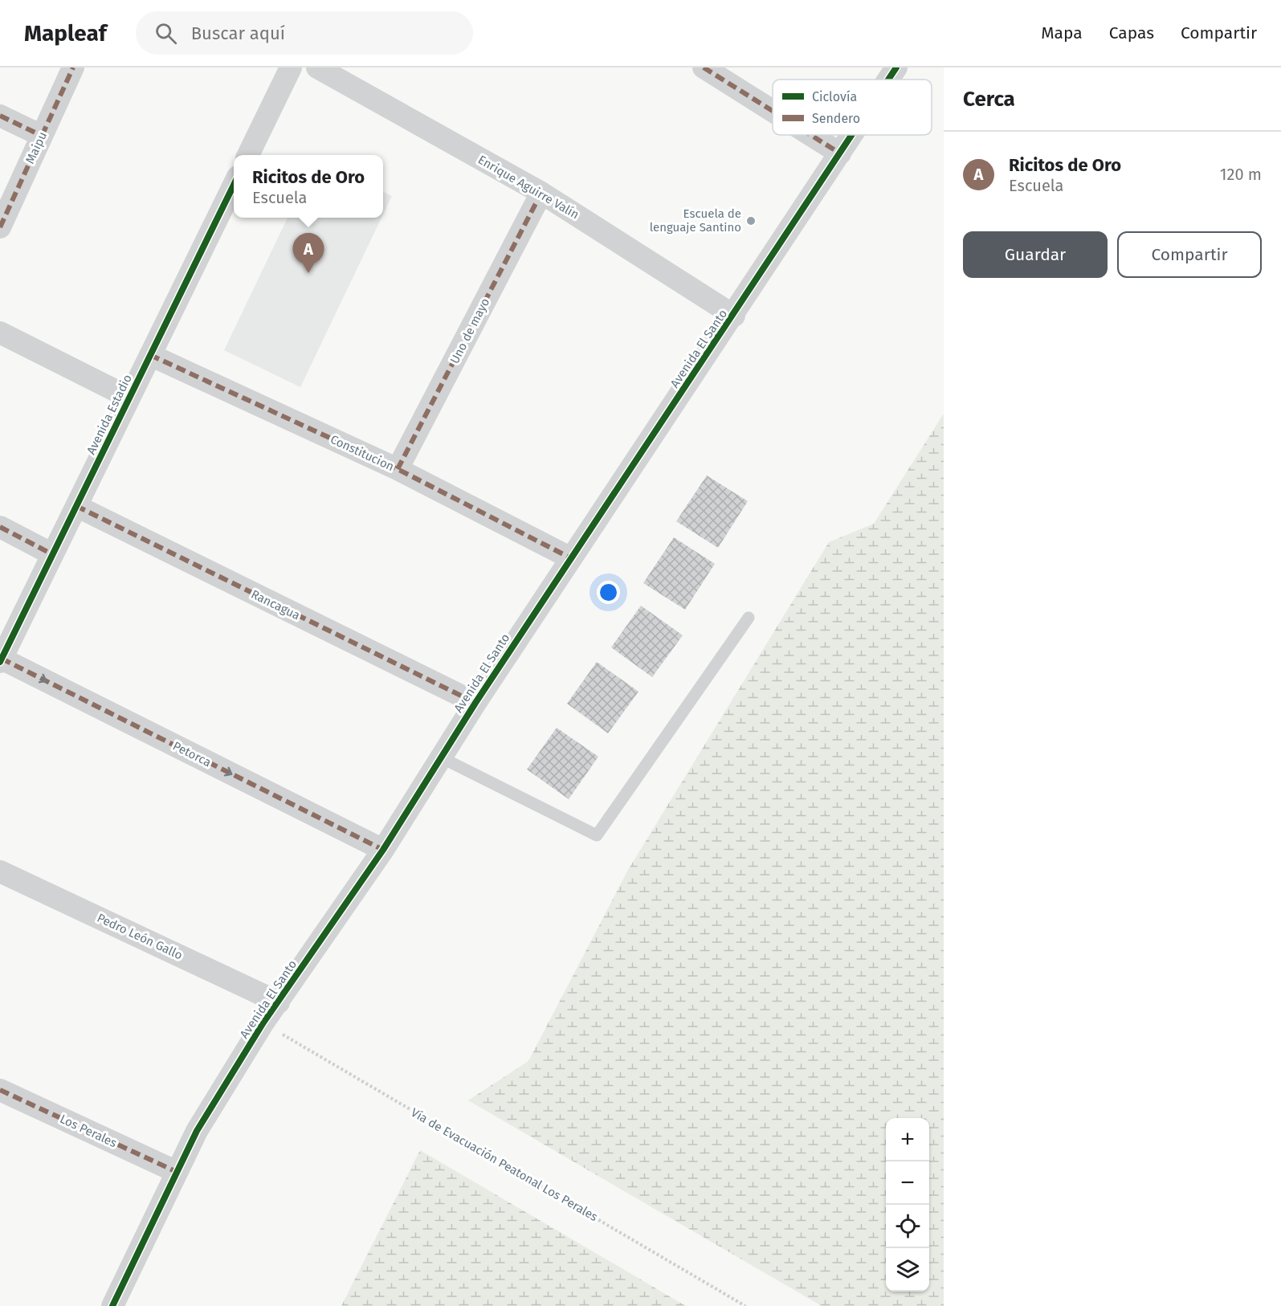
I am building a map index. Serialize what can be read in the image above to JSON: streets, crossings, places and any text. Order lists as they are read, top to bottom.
{
  "streets": {
    "street": [
      "Maipu",
      "Enrique Aguirre Valín",
      "Uno de mayo",
      "Avenida El Santo",
      "Avenida Estadio",
      "Constitucion",
      "Rancagua",
      "Petorca",
      "Pedro León Gallo",
      "Los Perales"
    ],
    "path": ["Vía de Evacuación Peatonal Los Perales"]
  },
  "crossings": [
    ["Enrique Aguirre Valín", "Uno de mayo"],
    ["Enrique Aguirre Valín", "Avenida El Santo"],
    ["Uno de mayo", "Constitucion"],
    ["Avenida El Santo", "Constitucion"],
    ["Avenida El Santo", "Rancagua"],
    ["Avenida El Santo", "Petorca"],
    ["Avenida El Santo", "Pedro León Gallo"],
    ["Avenida El Santo", "Los Perales"],
    ["Avenida El Santo", "Vía de Evacuación Peatonal Los Perales"],
    ["Avenida Estadio", "Constitucion"],
    ["Avenida Estadio", "Rancagua"],
    ["Avenida Estadio", "Petorca"]
  ],
  "one_way": ["Petorca"],
  "places": ["Escuela de lenguaje Santino"],
  "legend": ["Ciclovía", "Sendero"],
  "page": {
    "header": "Mapleaf",
    "search": "Buscar aquí",
    "nav": ["Mapa", "Capas", "Compartir"],
    "heading": "Cerca",
    "list": [
      {
        "mark": "A",
        "name": "Ricitos de Oro",
        "note": "Escuela",
        "value": "120 m"
      }
    ],
    "popup": ["Ricitos de Oro", "Escuela"],
    "buttons": ["Guardar", "Compartir"],
    "pins": "A",
    "map_buttons": ["+", "−"]
  }
}
